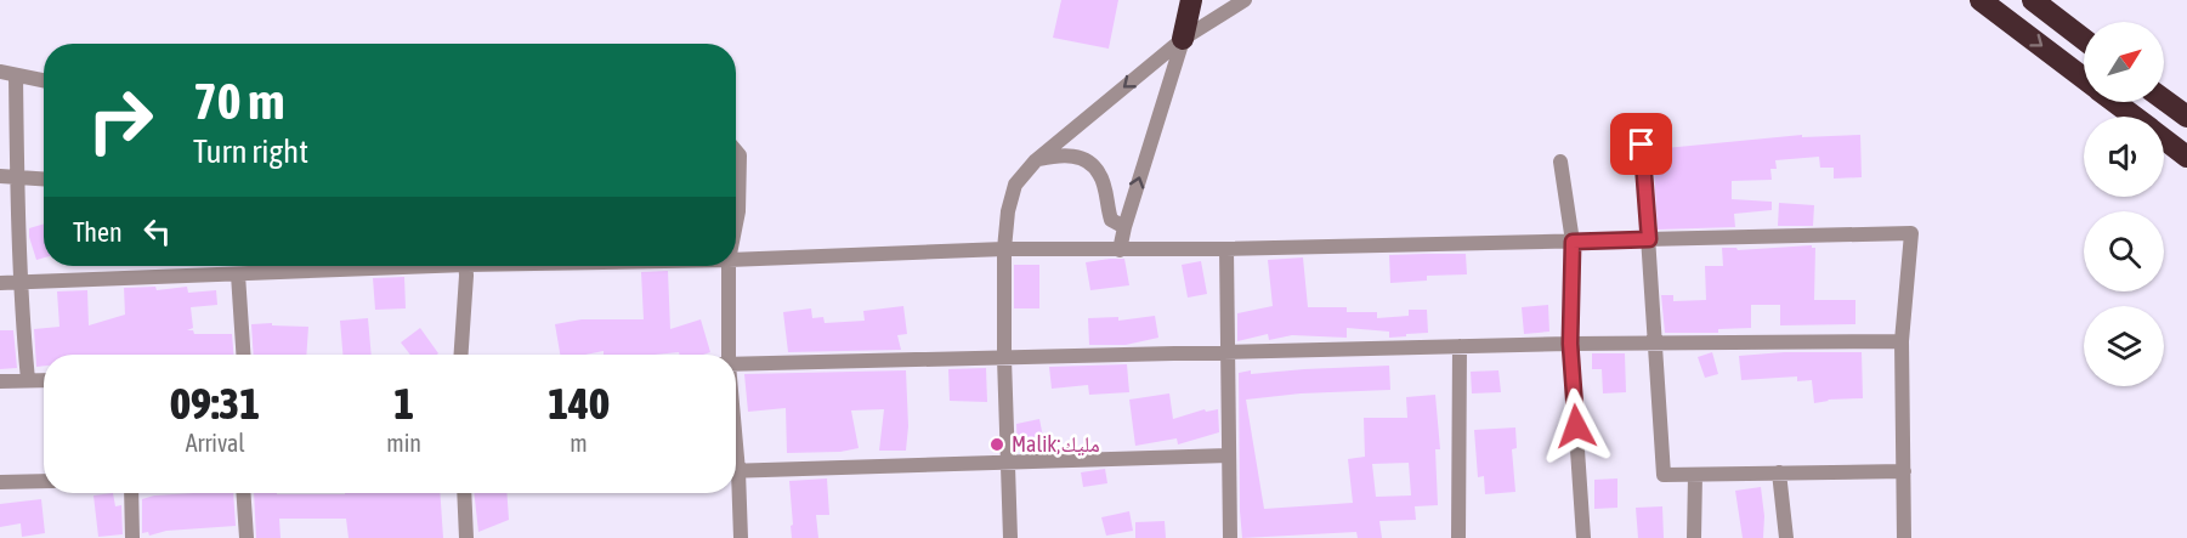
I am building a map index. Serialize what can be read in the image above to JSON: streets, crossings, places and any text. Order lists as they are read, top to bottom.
{
  "places": ["Malik;مليك"],
  "north": "top right",
  "page": {
    "turn": ["70 m", "Turn right"],
    "then": "Then",
    "eta": [
      "09:31",
      "Arrival",
      "1",
      "min",
      "140",
      "m"
    ]
  }
}
